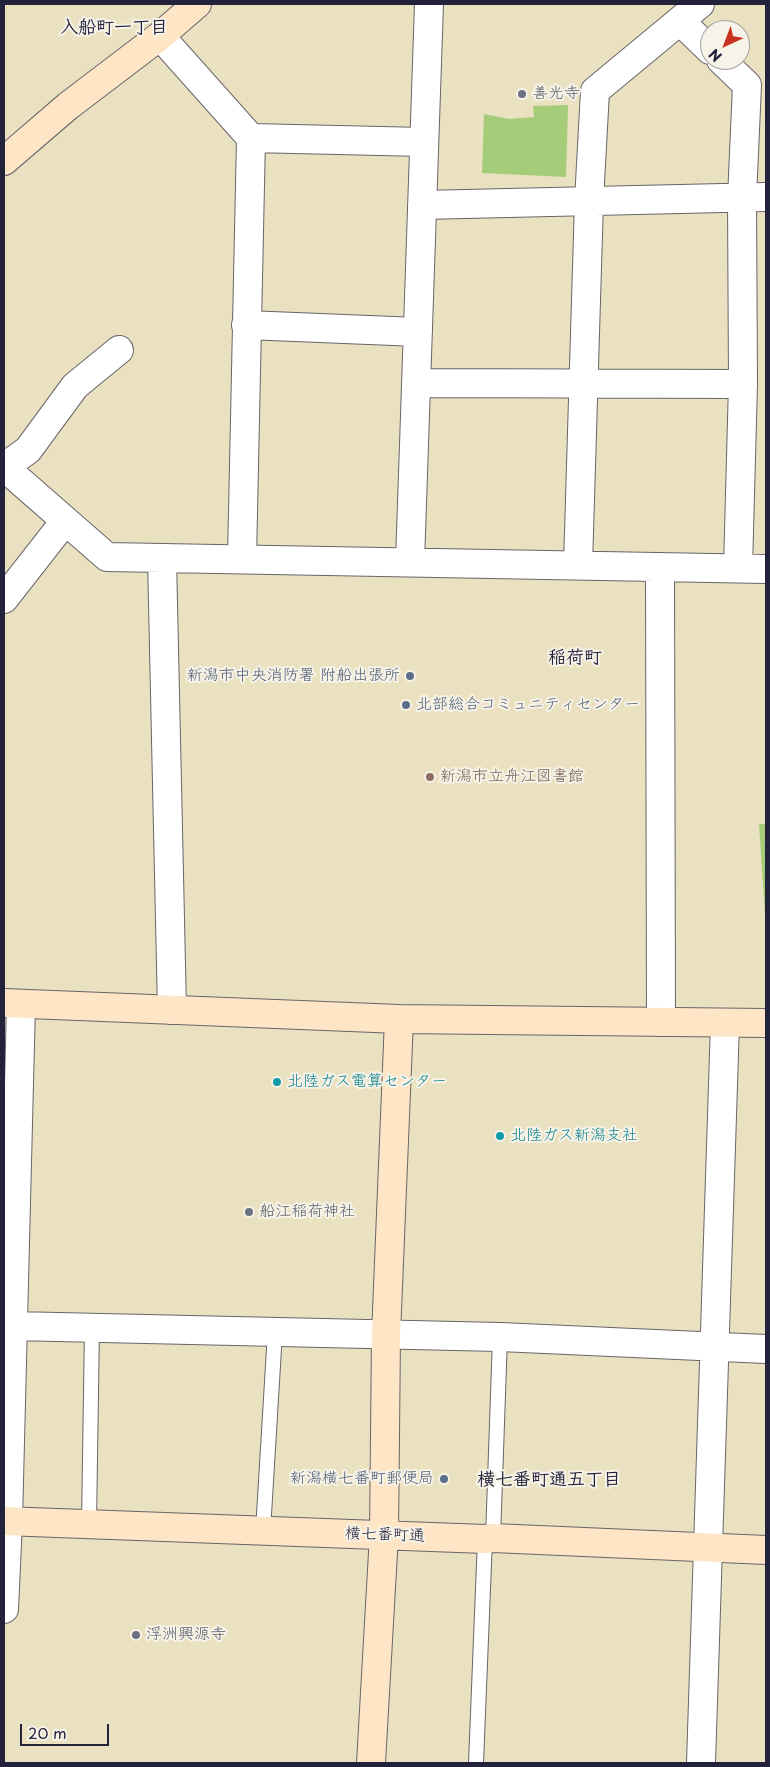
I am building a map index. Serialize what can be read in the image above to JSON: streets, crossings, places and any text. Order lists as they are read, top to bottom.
{
  "streets": {
    "street": ["横七番町通"]
  },
  "districts": ["入船町一丁目", "稲荷町", "横七番町通五丁目"],
  "places": [
    "善光寺",
    "新潟市中央消防署 附船出張所",
    "北部総合コミュニティセンター",
    "新潟市立舟江図書館",
    "北陸ガス電算センター",
    "北陸ガス新潟支社",
    "船江稲荷神社",
    "新潟横七番町郵便局",
    "浮洲興源寺"
  ],
  "scale_bar": "20 m",
  "north": "bottom left"
}
